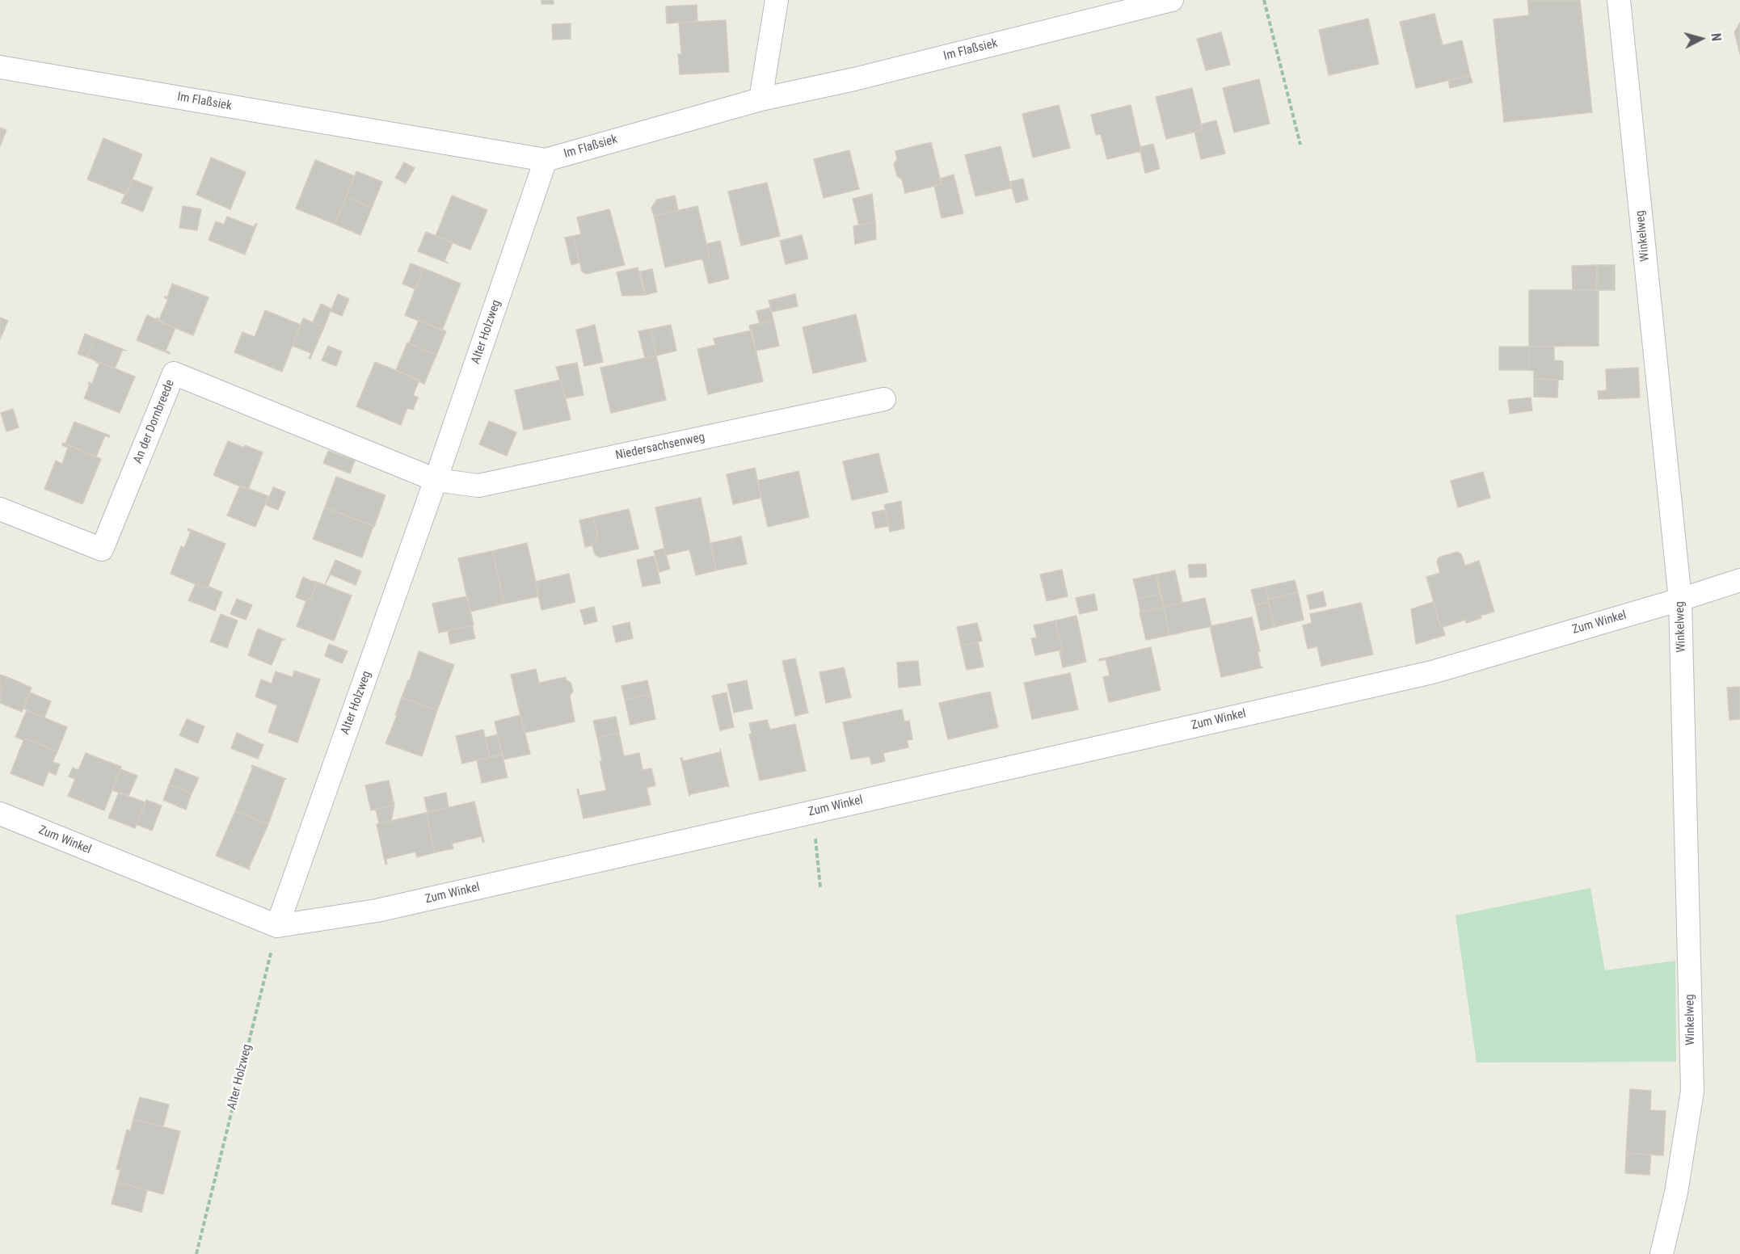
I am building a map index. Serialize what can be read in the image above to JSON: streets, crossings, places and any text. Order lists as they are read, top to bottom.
{
  "streets": {
    "street": [
      "Im Flaßsiek",
      "Winkelweg",
      "Alter Holzweg",
      "An der Dornbreede",
      "Niedersachsenweg",
      "Zum Winkel"
    ]
  },
  "crossings": [
    ["Im Flaßsiek", "Alter Holzweg"],
    ["Winkelweg", "Zum Winkel"],
    ["Alter Holzweg", "An der Dornbreede"],
    ["Alter Holzweg", "Niedersachsenweg"],
    ["Alter Holzweg", "Zum Winkel"],
    ["An der Dornbreede", "Niedersachsenweg"]
  ],
  "north": "right"
}
